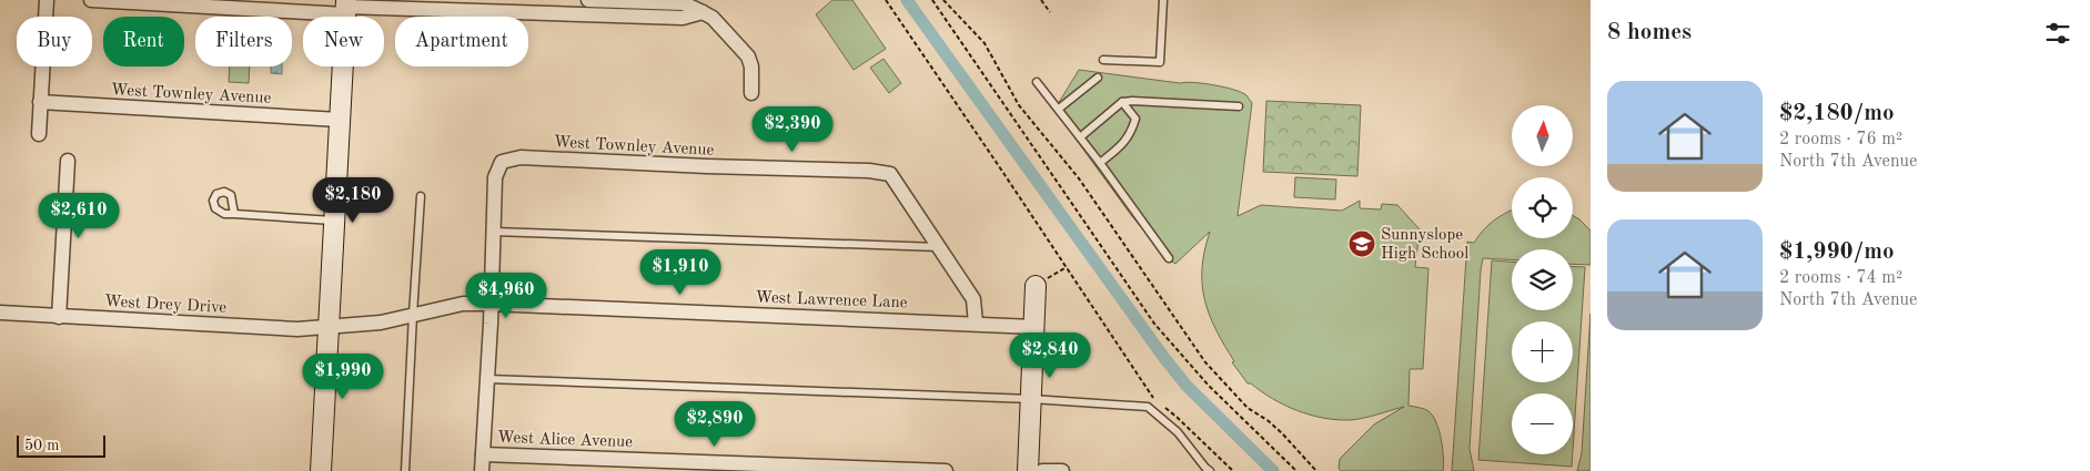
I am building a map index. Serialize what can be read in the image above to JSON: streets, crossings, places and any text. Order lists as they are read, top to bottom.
{
  "streets": {
    "street": [
      "West Townley Avenue",
      "West Lawrence Lane",
      "West Drey Drive",
      "West Alice Avenue"
    ]
  },
  "crossings": [
    ["West Townley Avenue", "West Lawrence Lane"],
    ["West Lawrence Lane", "West Drey Drive"]
  ],
  "places": {
    "school or university": ["Sunnyslope High School"]
  },
  "scale_bar": "50 m",
  "north": "top",
  "page": {
    "heading": "8 homes",
    "chip": [
      "Buy",
      "Rent",
      "Filters",
      "New",
      "Apartment"
    ],
    "list": [
      {
        "name": "$2,180/mo",
        "note": "2 rooms · 76 m² · North 7th Avenue"
      },
      {
        "name": "$1,990/mo",
        "note": "2 rooms · 74 m² · North 7th Avenue"
      }
    ],
    "map_buttons": ["+", "−"],
    "price": [
      "$2,390",
      "$2,180",
      "$2,610",
      "$1,910",
      "$4,960",
      "$2,840",
      "$1,990",
      "$2,890"
    ],
    "scale": "50 m"
  }
}
